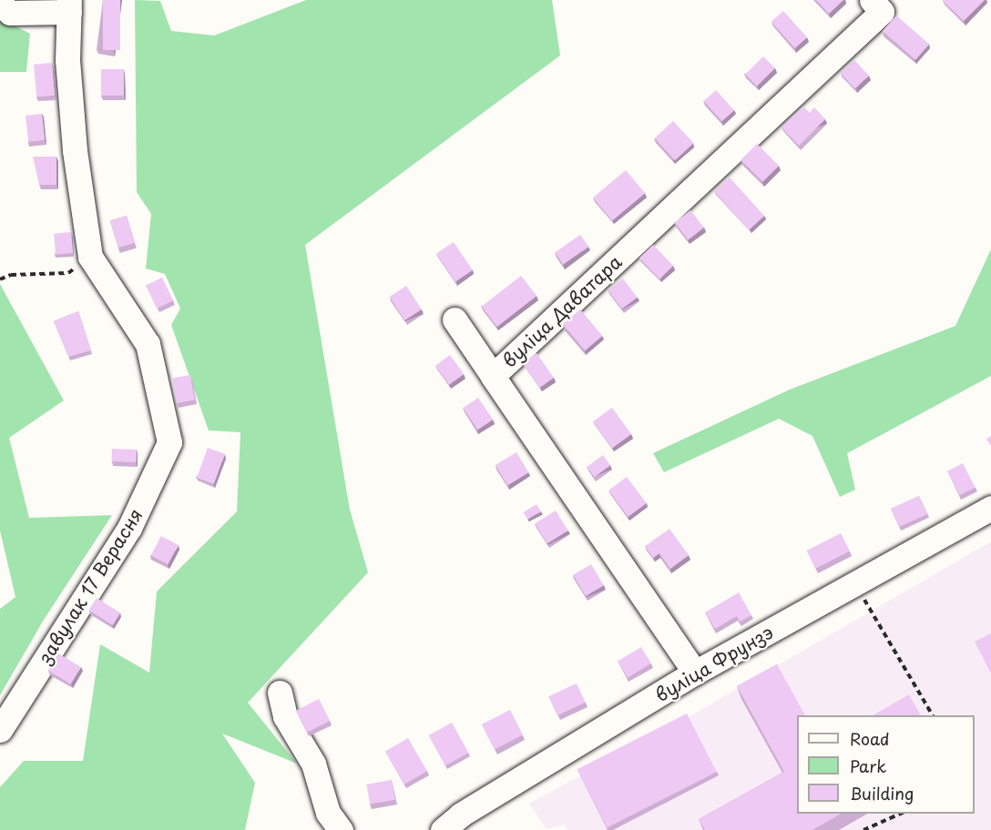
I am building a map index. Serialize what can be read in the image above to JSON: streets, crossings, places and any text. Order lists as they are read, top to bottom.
{
  "streets": {
    "street": ["вуліца Даватара", "завулак 17 Верасня", "вуліца Фрунзэ"]
  },
  "crossings": [
    ["вуліца Даватара", "вуліца Фрунзэ"]
  ],
  "legend": ["Road", "Park", "Building"]
}
